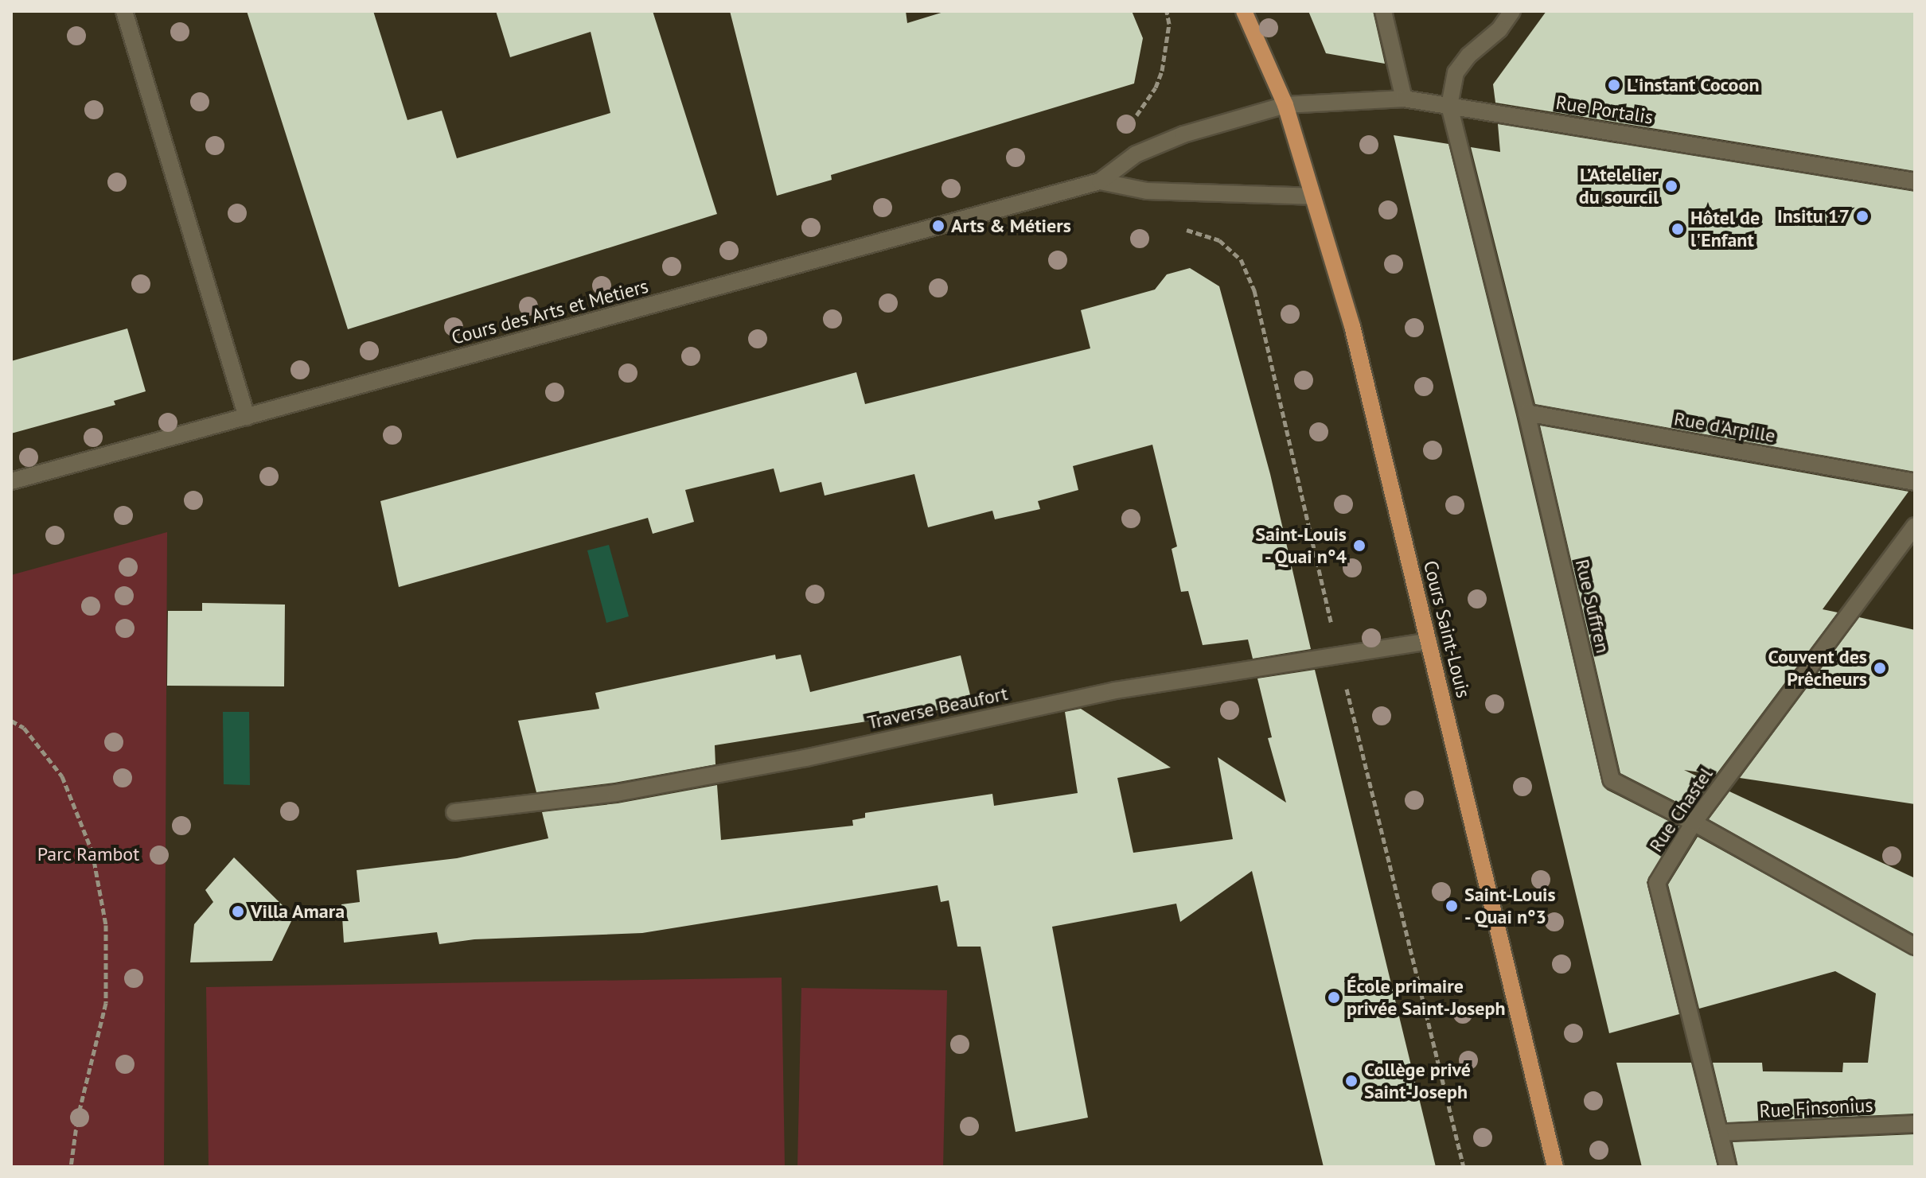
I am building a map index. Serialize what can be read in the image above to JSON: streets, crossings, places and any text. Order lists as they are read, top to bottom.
{
  "streets": {
    "main road": ["Cours Saint-Louis"],
    "street": [
      "Rue Portalis",
      "Cours des Arts et Metiers",
      "Rue d'Arpille",
      "Rue Suffren",
      "Traverse Beaufort",
      "Rue Chastel",
      "Rue Finsonius"
    ]
  },
  "crossings": [
    ["Rue Portalis", "Cours des Arts et Metiers"],
    ["Rue Portalis", "Rue Suffren"],
    ["Rue Portalis", "Cours Saint-Louis"],
    ["Cours des Arts et Metiers", "Cours Saint-Louis"],
    ["Rue d'Arpille", "Rue Suffren"],
    ["Rue Suffren", "Rue Chastel"],
    ["Cours Saint-Louis", "Traverse Beaufort"],
    ["Rue Chastel", "Rue Finsonius"]
  ],
  "parks": ["Parc Rambot"],
  "places": [
    "L'instant Cocoon",
    "L’Atelelier du sourcil",
    "Insitu 17",
    "Arts & Métiers",
    "Hôtel de l'Enfant",
    "Saint-Louis - Quai n°4",
    "Couvent des Prêcheurs",
    "Saint-Louis - Quai n°3",
    "Villa Amara",
    "École primaire privée Saint-Joseph",
    "Collège privé Saint-Joseph"
  ]
}
